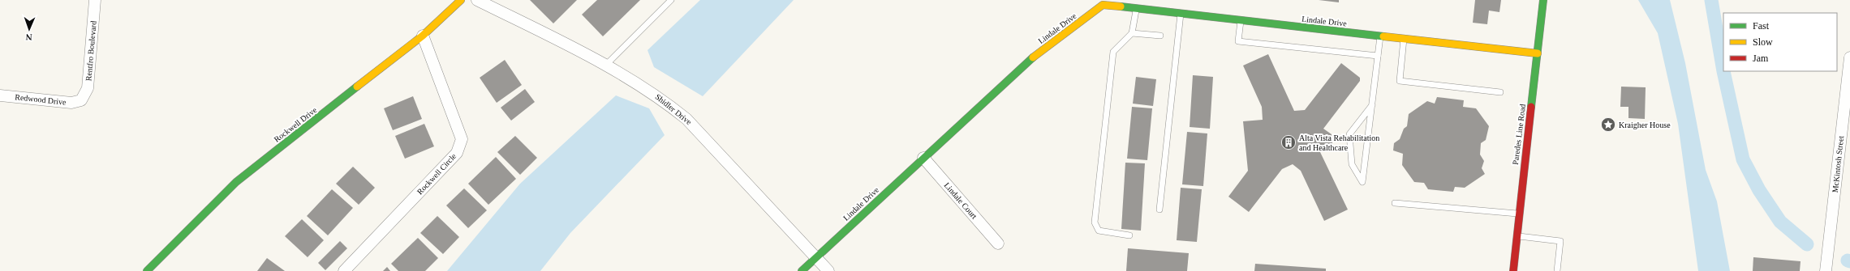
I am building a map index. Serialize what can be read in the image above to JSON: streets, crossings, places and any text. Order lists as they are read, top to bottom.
{
  "streets": {
    "street": [
      "Lindale Drive",
      "Rentfro Boulevard",
      "Redwood Drive",
      "Shidler Drive",
      "Rockwell Drive",
      "Paredes Line Road",
      "McKintosh Street",
      "Rockwell Circle",
      "Lindale Court"
    ]
  },
  "crossings": [
    ["Lindale Drive", "Shidler Drive"],
    ["Lindale Drive", "Paredes Line Road"],
    ["Lindale Drive", "Lindale Court"],
    ["Rentfro Boulevard", "Redwood Drive"],
    ["Rockwell Drive", "Rockwell Circle"]
  ],
  "places": {
    "place": ["Kraigher House"],
    "building": ["Alta Vista Rehabilitation and Healthcare"]
  },
  "legend": ["Fast", "Slow", "Jam"],
  "north": "bottom"
}
